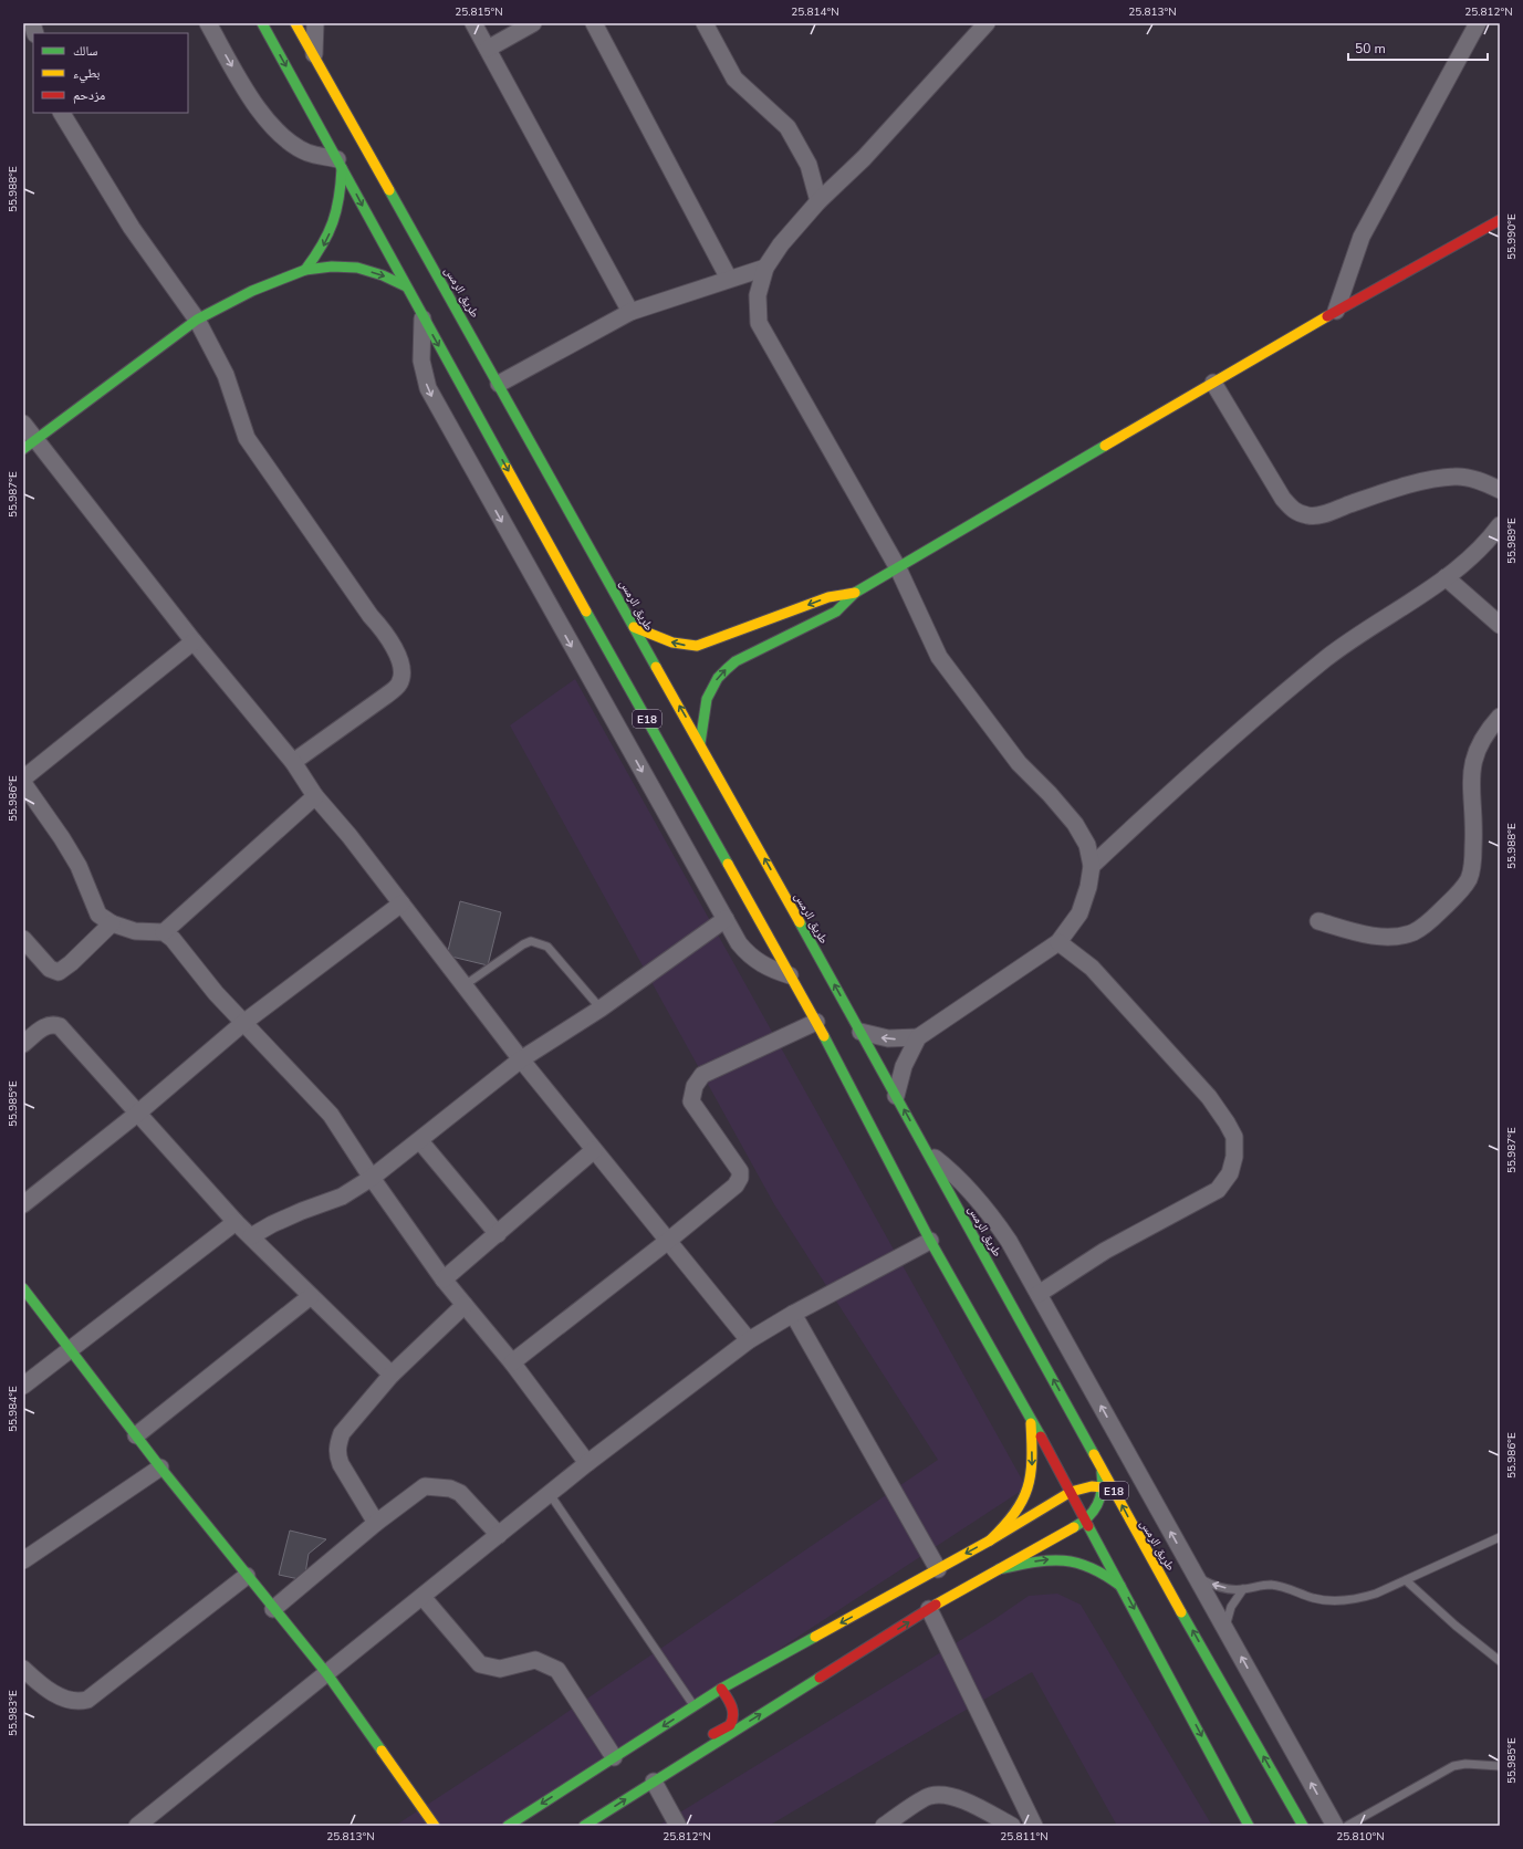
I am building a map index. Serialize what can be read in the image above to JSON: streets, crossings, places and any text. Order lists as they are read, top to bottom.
{
  "streets": {
    "main road": ["طريق الرمس", "E18"]
  },
  "legend": ["سالك", "بطيء", "مزدحم"],
  "scale_bar": "50 m",
  "coordinates": [
    "25.815°N",
    "25.814°N",
    "25.813°N",
    "25.812°N",
    "55.988°E",
    "55.990°E",
    "55.987°E",
    "55.989°E",
    "55.986°E",
    "55.985°E",
    "55.984°E",
    "55.983°E",
    "25.811°N",
    "25.810°N"
  ]
}
